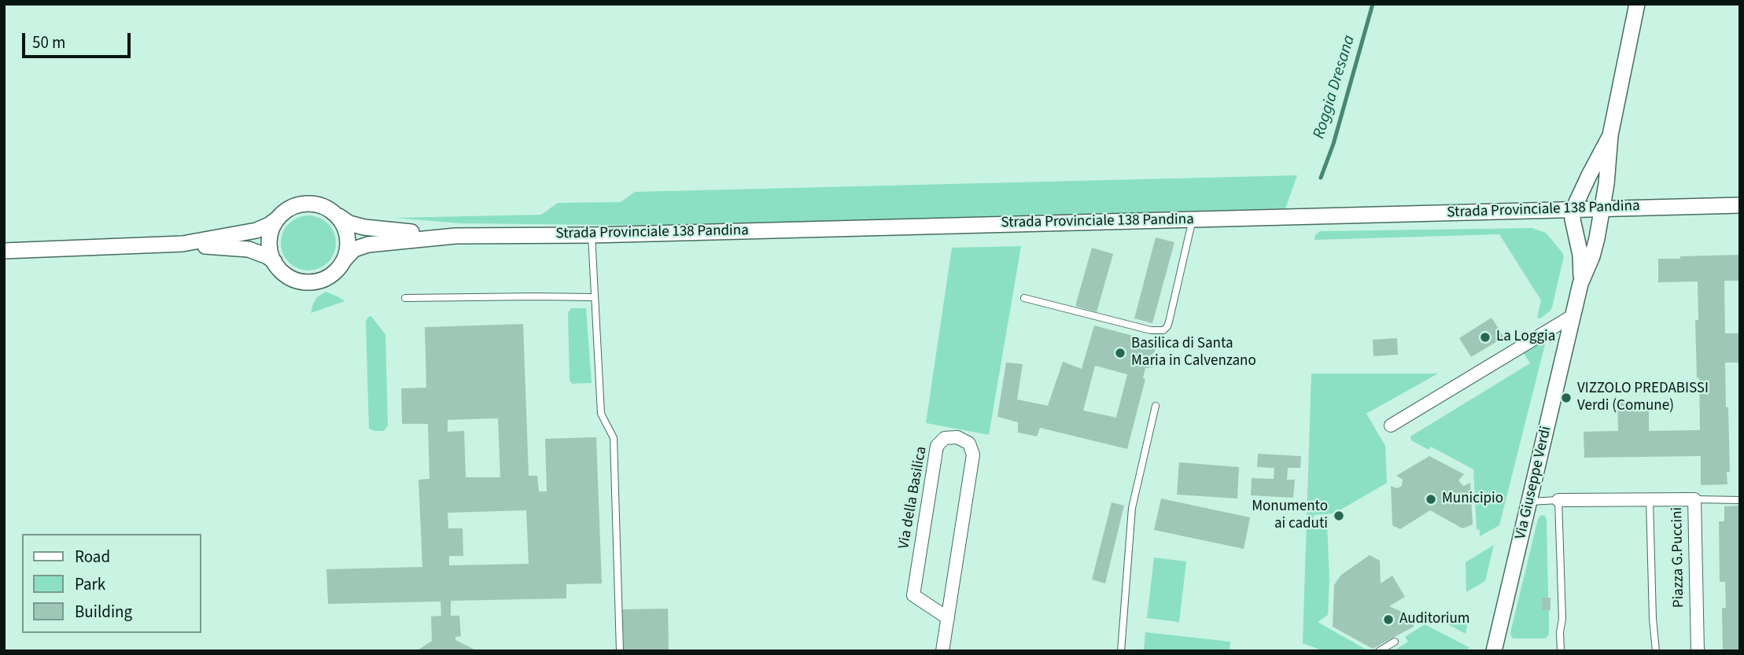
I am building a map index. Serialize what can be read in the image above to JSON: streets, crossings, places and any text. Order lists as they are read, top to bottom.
{
  "streets": {
    "street": [
      "Strada Provinciale 138 Pandina",
      "Via Giuseppe Verdi",
      "Via della Basilica",
      "Piazza G.Puccini"
    ]
  },
  "crossings": [
    ["Via Giuseppe Verdi", "Piazza G.Puccini"]
  ],
  "water": ["Roggia Dresana"],
  "places": [
    "La Loggia",
    "Basilica di Santa Maria in Calvenzano",
    "VIZZOLO PREDABISSI Verdi (Comune)",
    "Municipio",
    "Monumento ai caduti",
    "Auditorium"
  ],
  "legend": ["Road", "Park", "Building"],
  "scale_bar": "50 m"
}
